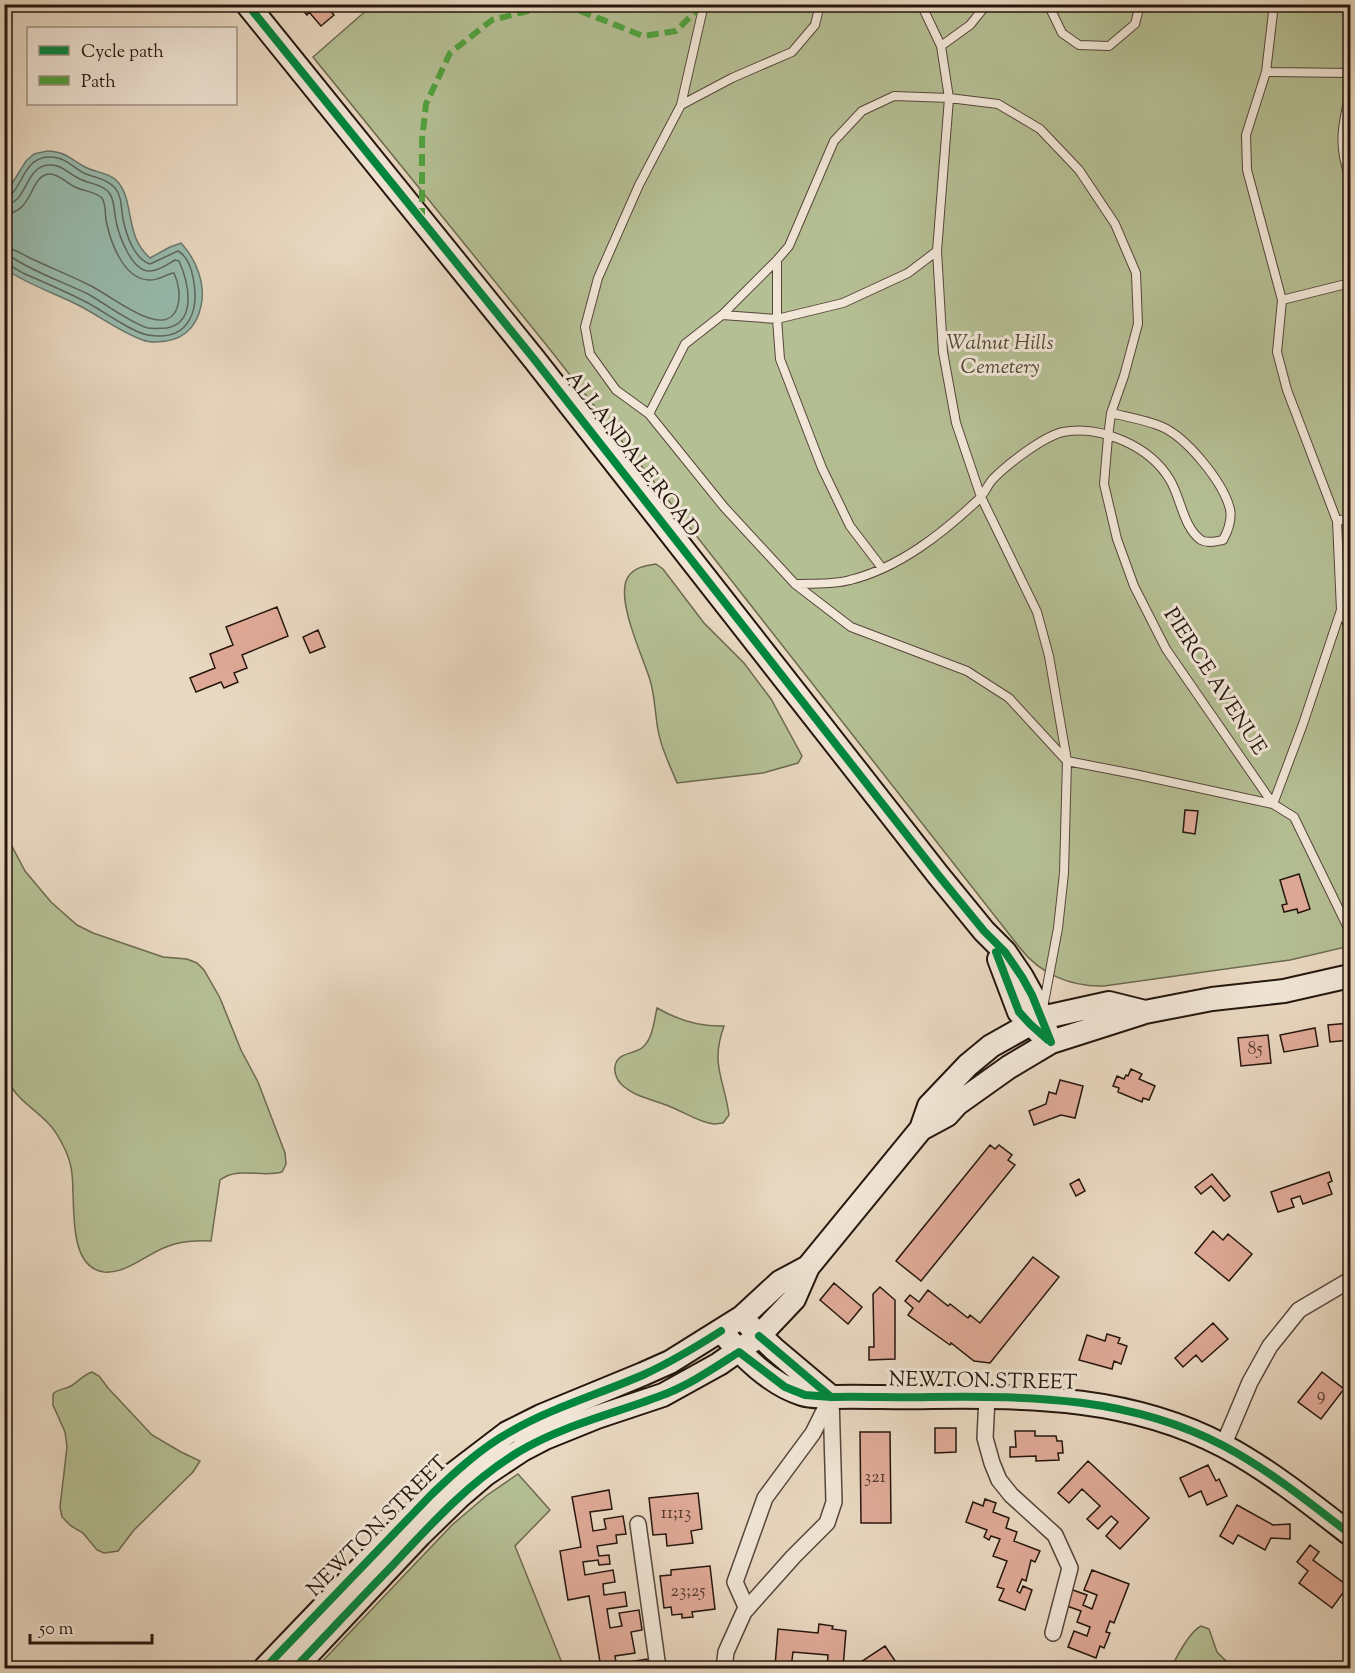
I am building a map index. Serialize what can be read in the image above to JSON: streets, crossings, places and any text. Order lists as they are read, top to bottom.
{
  "streets": {
    "main road": ["ALLANDALE ROAD", "NEWTON STREET"],
    "lane": ["PIERCE AVENUE"]
  },
  "parks": ["Walnut Hills Cemetery"],
  "house_numbers": [
    "85",
    "9",
    "321",
    "11;13",
    "23;25"
  ],
  "legend": ["Cycle path", "Path"],
  "scale_bar": "50 m"
}
